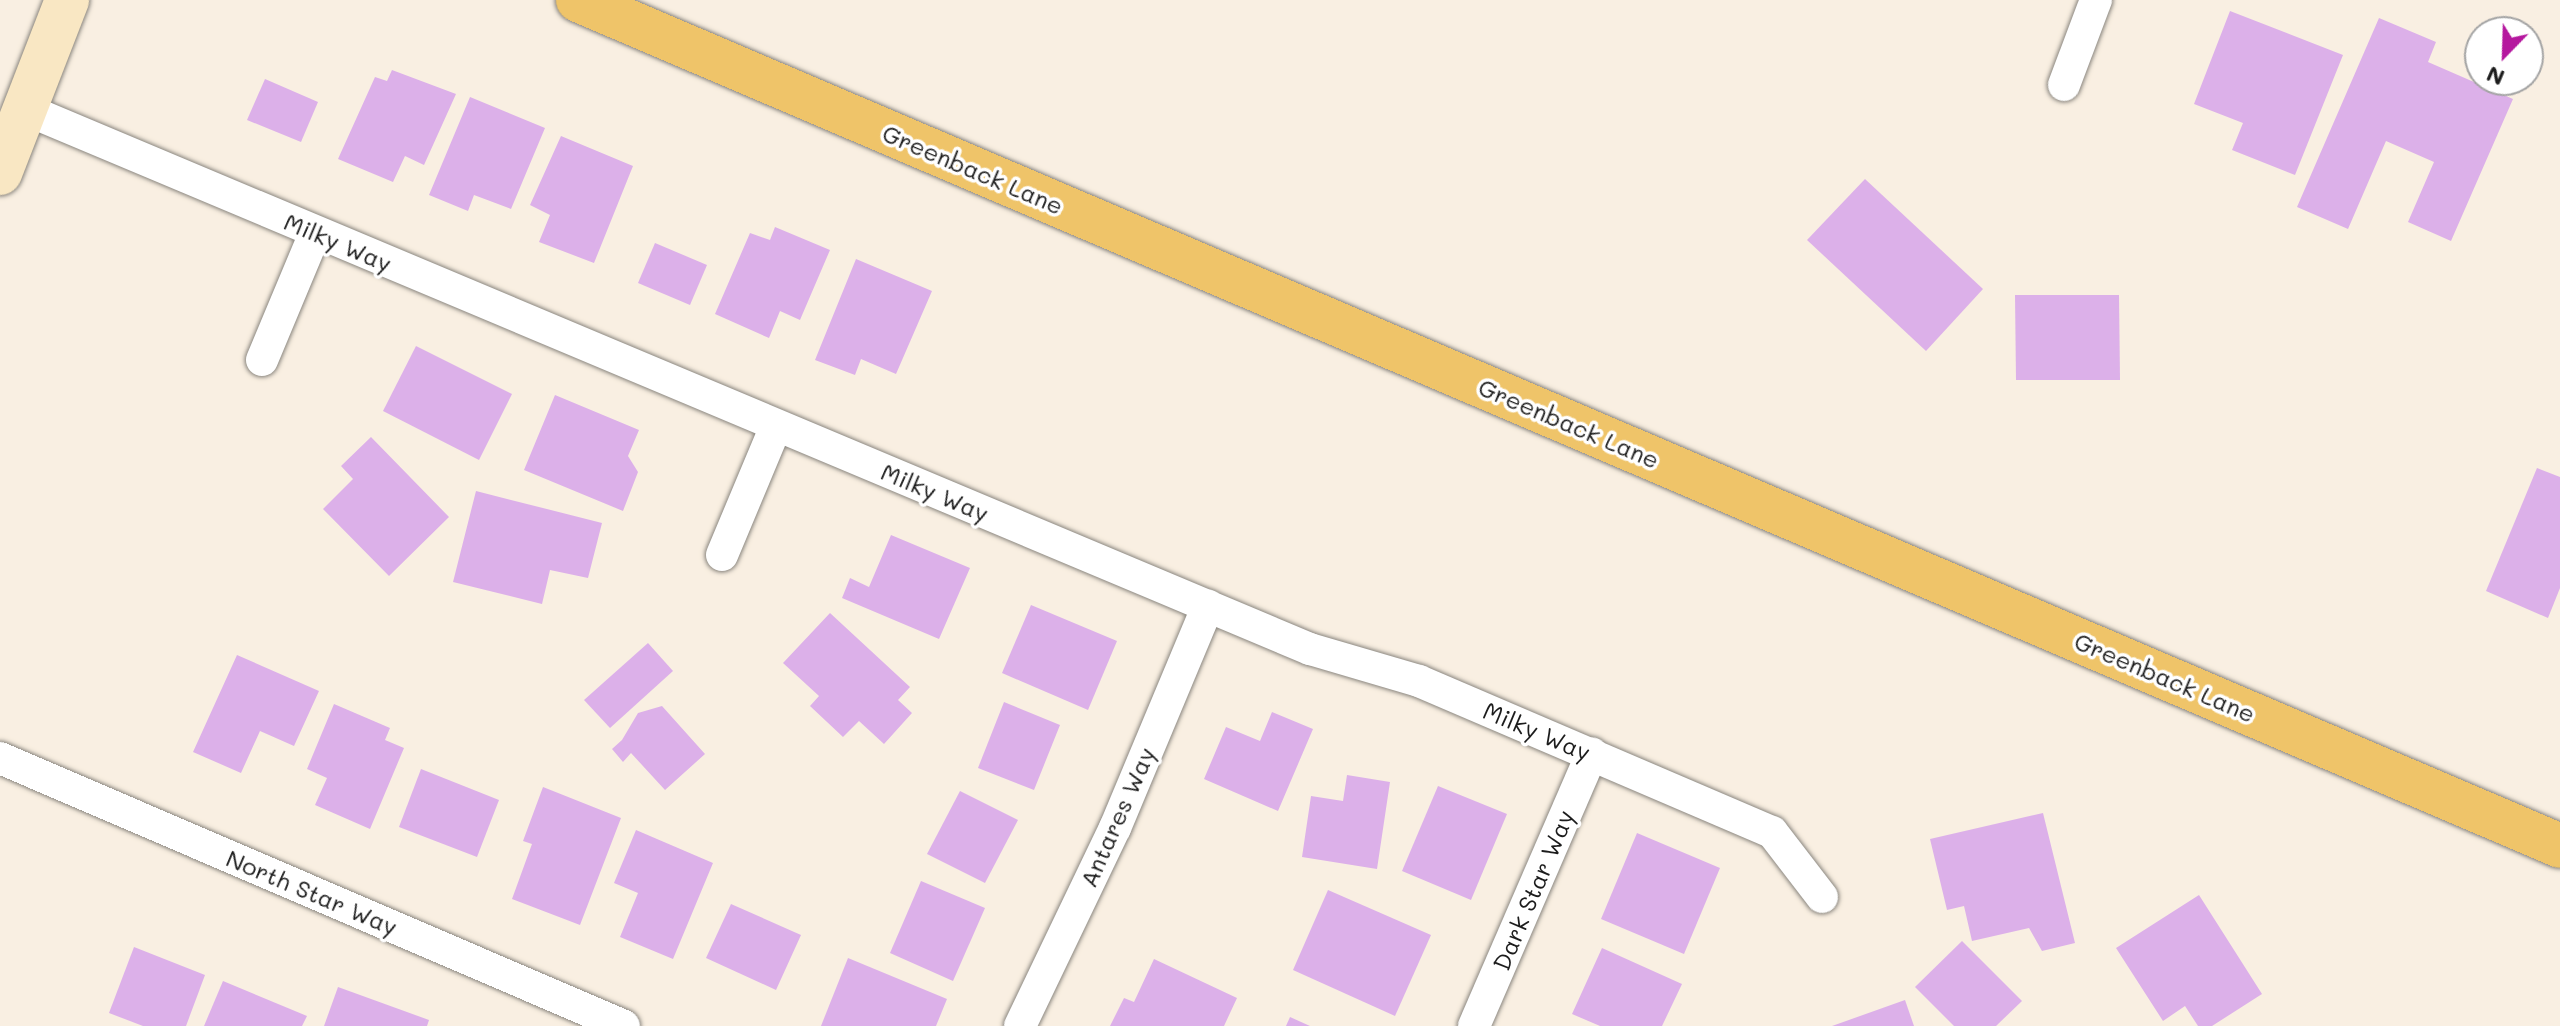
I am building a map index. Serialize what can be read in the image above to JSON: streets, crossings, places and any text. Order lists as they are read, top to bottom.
{
  "streets": {
    "main road": ["Greenback Lane"],
    "street": [
      "Milky Way",
      "Antares Way",
      "Dark Star Way",
      "North Star Way"
    ]
  },
  "crossings": [
    ["Milky Way", "Antares Way"],
    ["Milky Way", "Dark Star Way"]
  ],
  "north": "bottom left"
}
